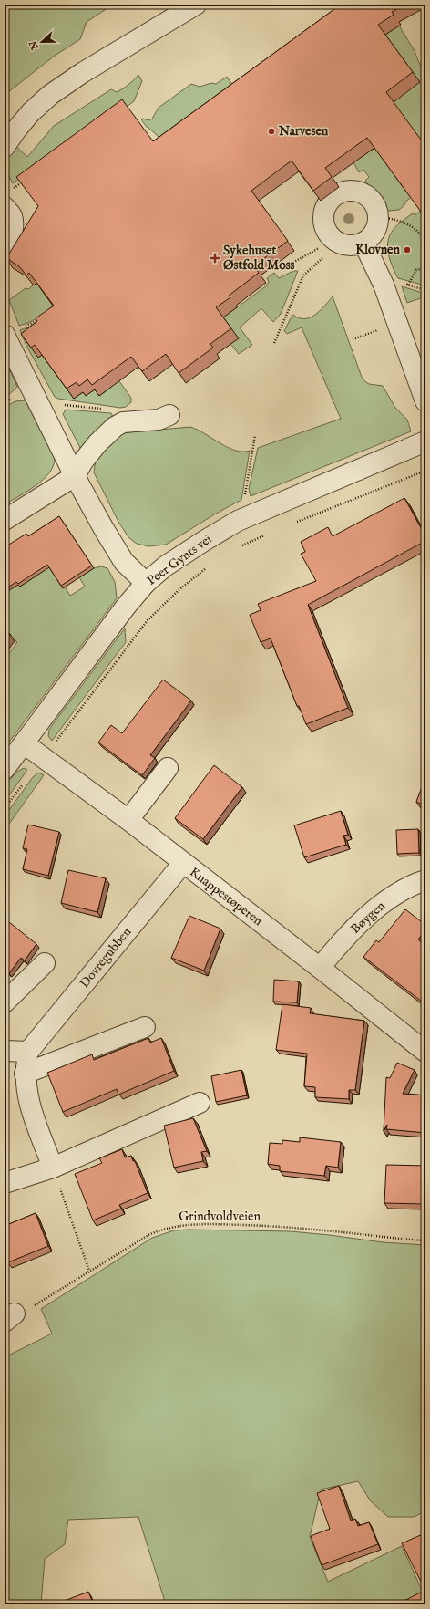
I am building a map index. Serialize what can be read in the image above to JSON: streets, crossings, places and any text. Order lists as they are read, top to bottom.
{
  "streets": {
    "street": [
      "Peer Gynts vei",
      "Knappestøperen",
      "Bøygen",
      "Dovregubben"
    ],
    "path": ["Grindvoldveien"]
  },
  "crossings": [
    ["Peer Gynts vei", "Knappestøperen"],
    ["Knappestøperen", "Bøygen"],
    ["Knappestøperen", "Dovregubben"]
  ],
  "places": {
    "other": ["Narvesen", "Klovnen"],
    "health": ["Sykehuset Østfold Moss"]
  },
  "north": "left"
}
